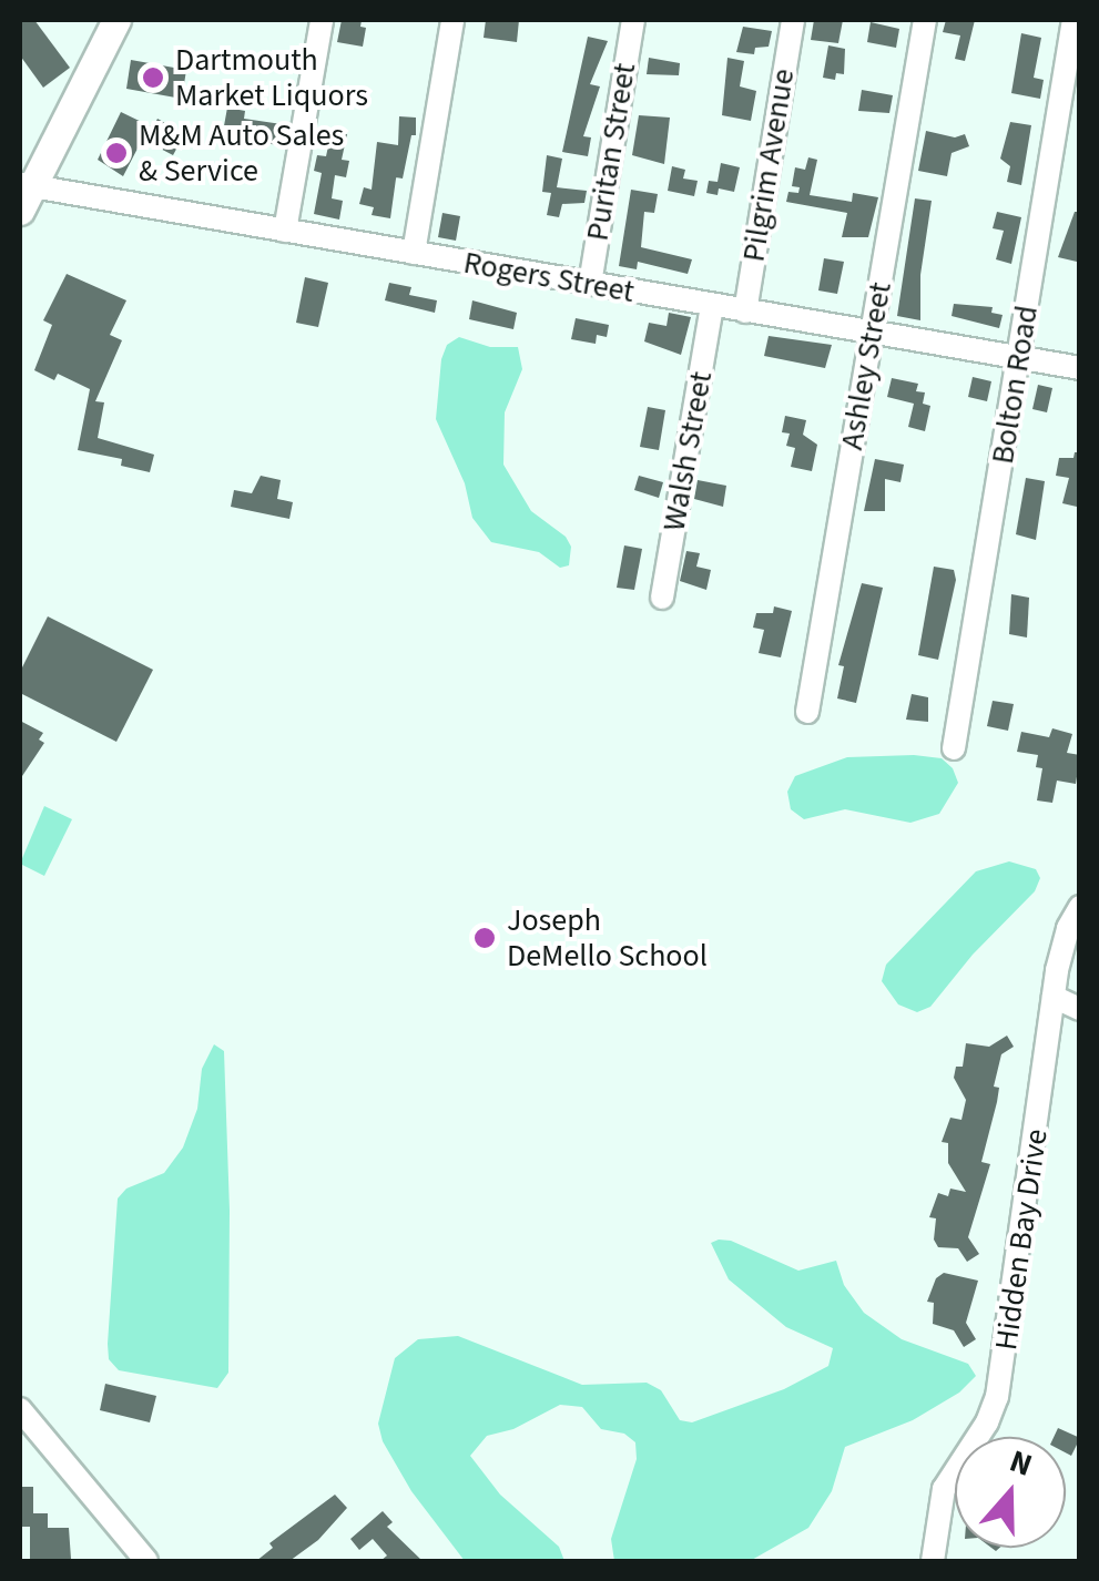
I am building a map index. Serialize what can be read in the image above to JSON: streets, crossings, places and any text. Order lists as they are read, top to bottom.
{
  "streets": {
    "street": [
      "Puritan Street",
      "Pilgrim Avenue",
      "Rogers Street",
      "Ashley Street",
      "Bolton Road",
      "Walsh Street",
      "Hidden Bay Drive"
    ]
  },
  "crossings": [
    ["Puritan Street", "Rogers Street"],
    ["Pilgrim Avenue", "Rogers Street"],
    ["Rogers Street", "Ashley Street"],
    ["Rogers Street", "Bolton Road"],
    ["Rogers Street", "Walsh Street"]
  ],
  "places": ["Dartmouth Market Liquors", "M&M Auto Sales & Service", "Joseph DeMello School"],
  "north": "top"
}
